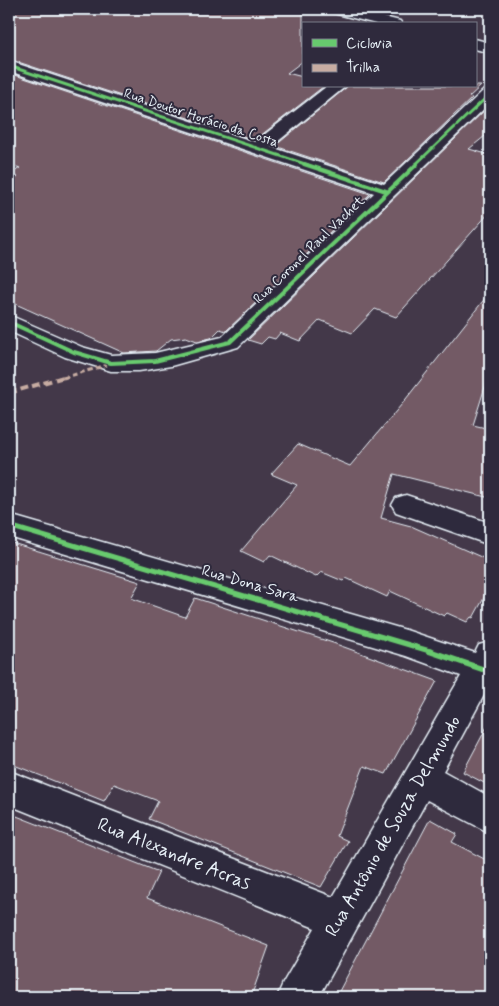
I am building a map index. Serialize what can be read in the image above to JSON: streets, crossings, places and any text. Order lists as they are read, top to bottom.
{
  "streets": {
    "street": [
      "Rua Doutor Horácio da Costa",
      "Rua Coronel Paul Vachet",
      "Rua Dona Sara",
      "Rua Antônio de Souza Delmundo",
      "Rua Alexandre Acras"
    ]
  },
  "crossings": [
    ["Rua Doutor Horácio da Costa", "Rua Coronel Paul Vachet"],
    ["Rua Dona Sara", "Rua Antônio de Souza Delmundo"],
    ["Rua Antônio de Souza Delmundo", "Rua Alexandre Acras"]
  ],
  "legend": ["Ciclovia", "Trilha"]
}
